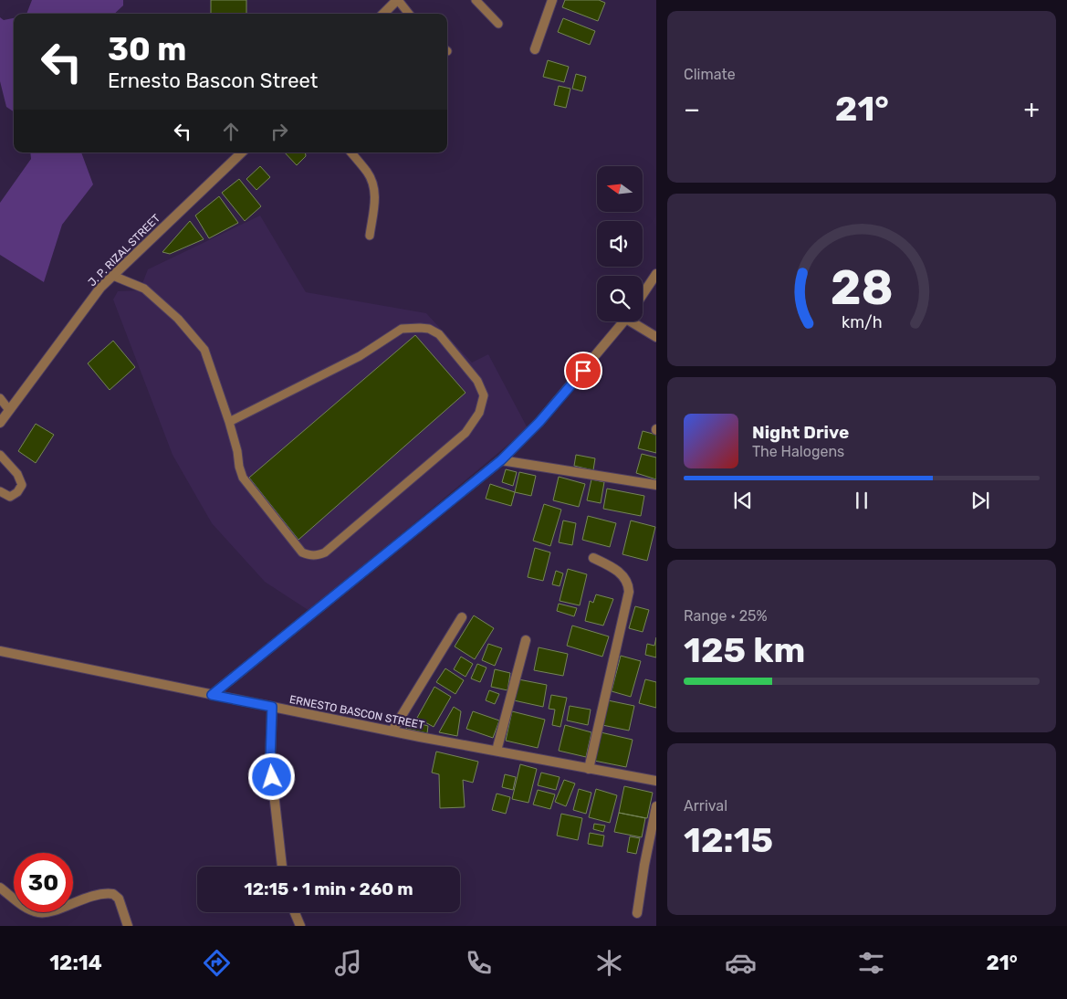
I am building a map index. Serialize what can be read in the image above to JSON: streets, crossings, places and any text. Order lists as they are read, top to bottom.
{
  "streets": {
    "street": ["J. P. RIZAL STREET", "ERNESTO BASCON STREET"]
  },
  "north": "left",
  "page": {
    "tile": [
      "Climate",
      ["Range · 25%", "125 km"],
      ["Arrival", "12:15"]
    ],
    "turn": ["30 m", "Ernesto Bascon Street"],
    "heat": ["−", "21°", "+"],
    "song": ["Night Drive", "The Halogens"],
    "limit": "30",
    "trip": "12:15 · 1 min · 260 m",
    "tabs": ["12:14", "21°"],
    "gauge": ["28", "km/h"]
  }
}
